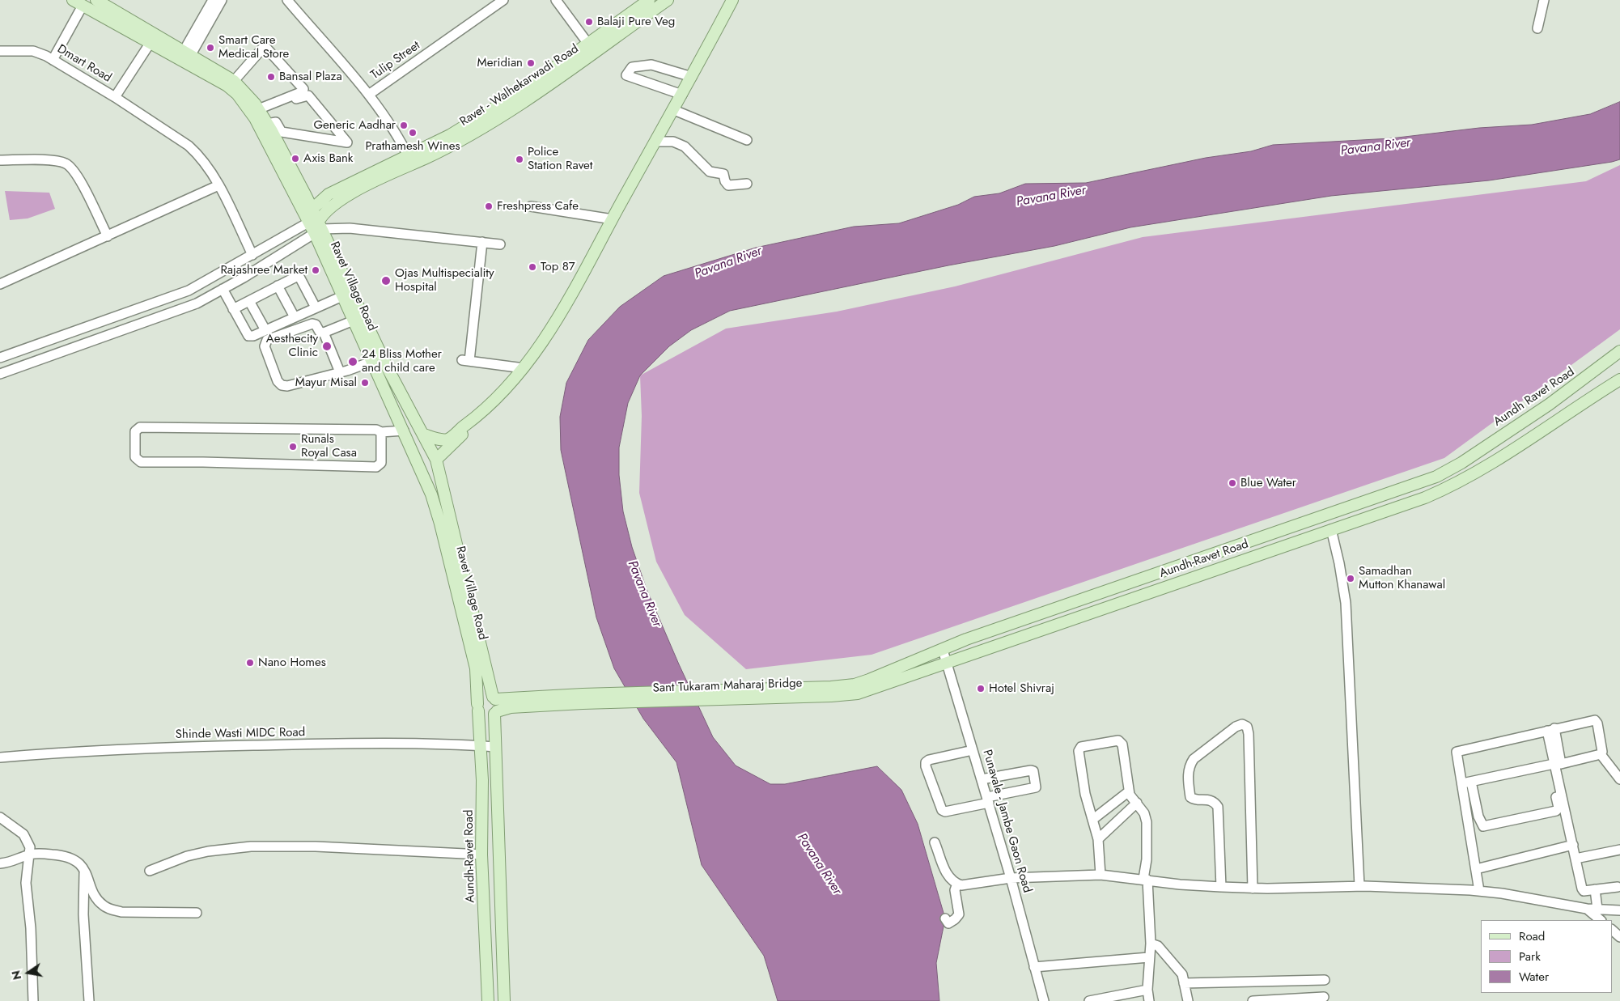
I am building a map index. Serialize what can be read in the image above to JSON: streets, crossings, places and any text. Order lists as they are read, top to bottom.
{
  "streets": {
    "main road": [
      "Ravet - Walhekarwadi Road",
      "Ravet Village Road",
      "Aundh Ravet Road",
      "Aundh-Ravet Road",
      "Sant Tukaram Maharaj Bridge"
    ],
    "street": [
      "Tulip Street",
      "Dmart Road",
      "Shinde Wasti MIDC Road",
      "Punavale - Jambe Gaon Road"
    ]
  },
  "crossings": [
    ["Tulip Street", "Ravet - Walhekarwadi Road"],
    ["Dmart Road", "Ravet Village Road"],
    ["Ravet - Walhekarwadi Road", "Ravet Village Road"],
    ["Ravet Village Road", "Aundh-Ravet Road"],
    ["Aundh Ravet Road", "Aundh-Ravet Road"],
    ["Aundh-Ravet Road", "Sant Tukaram Maharaj Bridge"],
    ["Aundh-Ravet Road", "Shinde Wasti MIDC Road"],
    ["Aundh-Ravet Road", "Punavale - Jambe Gaon Road"]
  ],
  "water": ["Pavana River"],
  "places": [
    "Balaji Pure Veg",
    "Smart Care Medical Store",
    "Meridian",
    "Bansal Plaza",
    "Generic Aadhar",
    "Prathamesh Wines",
    "Axis Bank",
    "Police Station Ravet",
    "Freshpress Cafe",
    "Top 87",
    "Rajashree Market",
    "Ojas Multispeciality Hospital",
    "Aesthecity Clinic",
    "24 Bliss Mother and child care",
    "Mayur Misal",
    "Runals Royal Casa",
    "Blue Water",
    "Samadhan Mutton Khanawal",
    "Nano Homes",
    "Hotel Shivraj"
  ],
  "legend": ["Road", "Park", "Water"],
  "north": "left"
}
